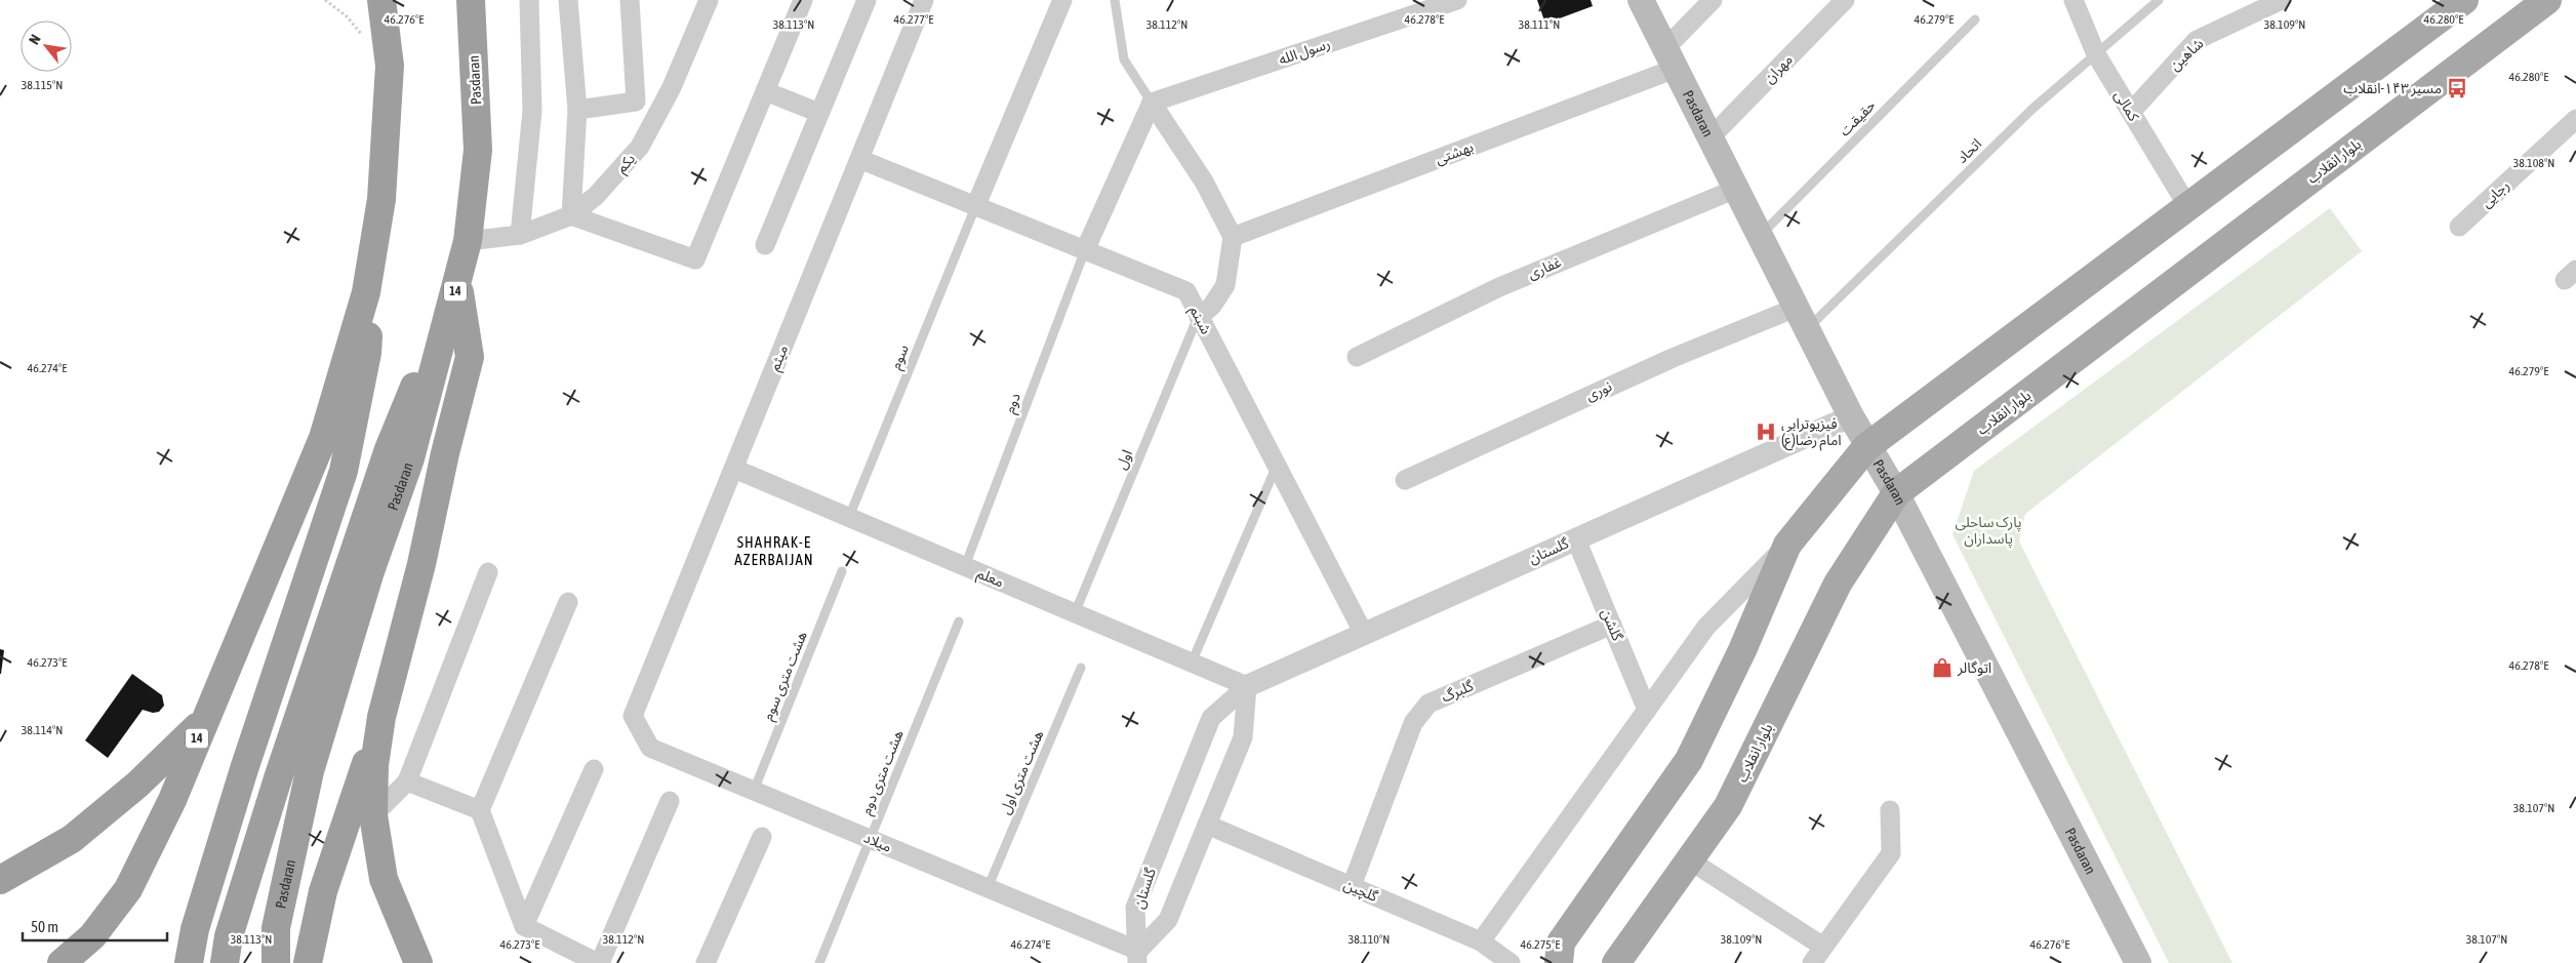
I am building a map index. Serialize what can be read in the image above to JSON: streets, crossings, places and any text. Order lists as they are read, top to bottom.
{
  "streets": {
    "highway": ["Pasdaran", "14"],
    "main road": ["بلوار انقلاب"],
    "street": [
      "رسول الله",
      "شاهین",
      "مهران",
      "کمالی",
      "بهشتی",
      "یکم",
      "رجایی",
      "غفاری",
      "شبنم",
      "میثم",
      "نوری",
      "گلستان",
      "معلم",
      "گلشن",
      "گلبرگ",
      "میلاد",
      "گلچین"
    ],
    "lane": [
      "حقیقت",
      "اتحاد",
      "سوم",
      "دوم",
      "اول",
      "هشت متری سوم",
      "هشت متری دوم",
      "هشت متری اول"
    ]
  },
  "crossings": [
    ["شاهین", "کمالی"],
    ["مهران", "Pasdaran"],
    ["Pasdaran", "حقیقت"],
    ["Pasdaran", "اتحاد"],
    ["Pasdaran", "بهشتی"],
    ["Pasdaran", "بلوار انقلاب"],
    ["Pasdaran", "یکم"],
    ["Pasdaran", "غفاری"],
    ["Pasdaran", "نوری"],
    ["Pasdaran", "گلستان"],
    ["کمالی", "اتحاد"],
    ["اتحاد", "نوری"],
    ["شبنم", "سوم"],
    ["شبنم", "میثم"],
    ["شبنم", "دوم"],
    ["شبنم", "اول"],
    ["شبنم", "گلستان"],
    ["سوم", "معلم"],
    ["میثم", "معلم"],
    ["میثم", "میلاد"],
    ["دوم", "معلم"],
    ["اول", "معلم"],
    ["گلستان", "معلم"],
    ["گلستان", "گلشن"],
    ["گلستان", "میلاد"],
    ["گلشن", "گلبرگ"],
    ["هشت متری سوم", "میلاد"],
    ["گلبرگ", "گلچین"],
    ["هشت متری دوم", "میلاد"],
    ["هشت متری اول", "میلاد"]
  ],
  "districts": ["SHAHRAK-E AZERBAIJAN"],
  "parks": ["پارک ساحلی پاسداران"],
  "places": {
    "bus stop": ["مسیر ۱۴۳-انقلاب"],
    "hospital": ["فیزیوتراپی امام رضا(ع)"],
    "shop": ["اتوگالر"]
  },
  "scale_bar": "50 m",
  "north": "top left",
  "coordinates": [
    "46.276°E",
    "46.277°E",
    "46.278°E",
    "46.279°E",
    "46.280°E",
    "38.113°N",
    "38.112°N",
    "38.111°N",
    "38.109°N",
    "38.115°N",
    "38.108°N",
    "46.274°E",
    "46.273°E",
    "38.114°N",
    "38.107°N",
    "38.110°N",
    "46.275°E"
  ]
}
